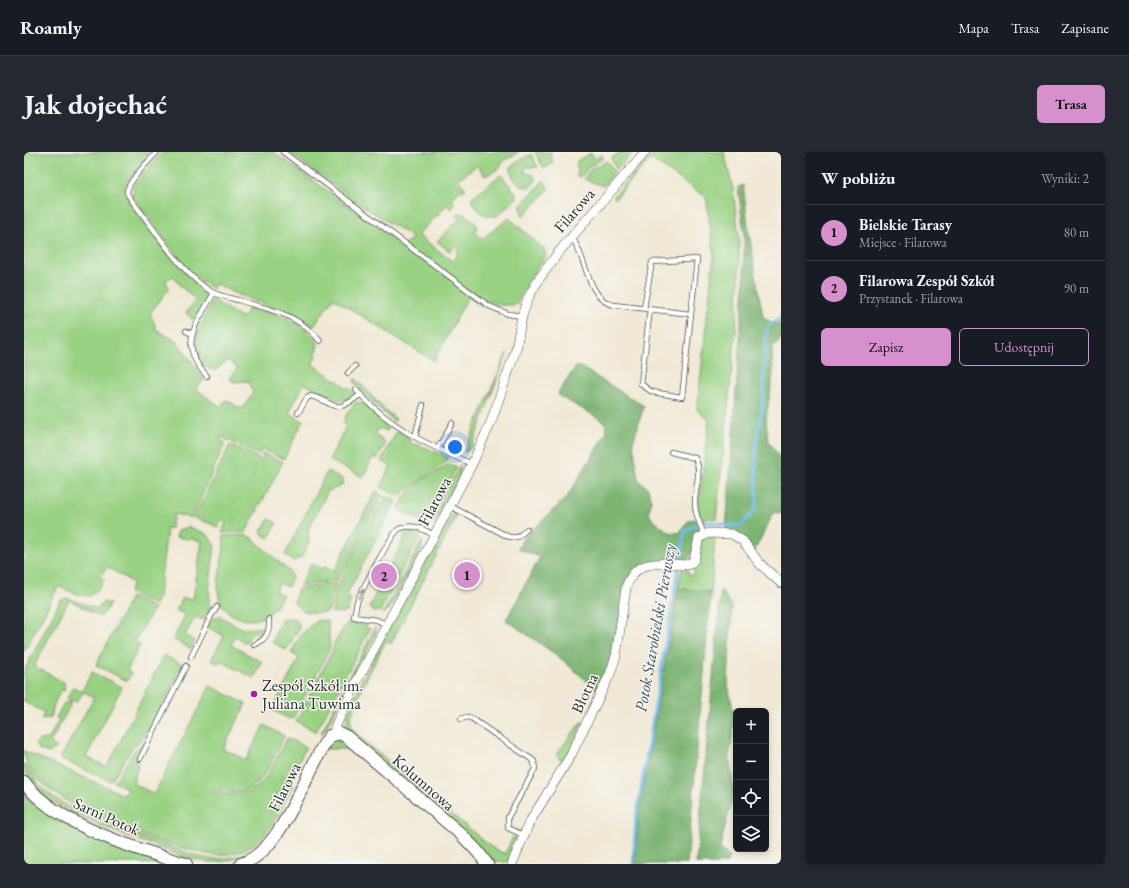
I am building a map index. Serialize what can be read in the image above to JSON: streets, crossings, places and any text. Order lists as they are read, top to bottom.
{
  "streets": {
    "street": [
      "Filarowa",
      "Błotna",
      "Kolumnowa",
      "Sarni Potok"
    ]
  },
  "crossings": [
    ["Filarowa", "Kolumnowa"]
  ],
  "water": ["Potok Starobielski Pierwszy"],
  "places": ["Zespół Szkół im. Juliana Tuwima"],
  "page": {
    "header": "Roamly",
    "nav": ["Mapa", "Trasa", "Zapisane"],
    "buttons": [
      "Trasa",
      ["Zapisz", "Udostępnij"]
    ],
    "title": "Jak dojechać",
    "heading": ["W pobliżu", "Wyniki: 2"],
    "list": [
      {
        "mark": "1",
        "name": "Bielskie Tarasy",
        "note": "Miejsce · Filarowa",
        "value": "80 m"
      },
      {
        "mark": "2",
        "name": "Filarowa Zespół Szkół",
        "note": "Przystanek · Filarowa",
        "value": "90 m"
      }
    ],
    "pins": ["1", "2"],
    "map_buttons": ["+", "−"]
  }
}
